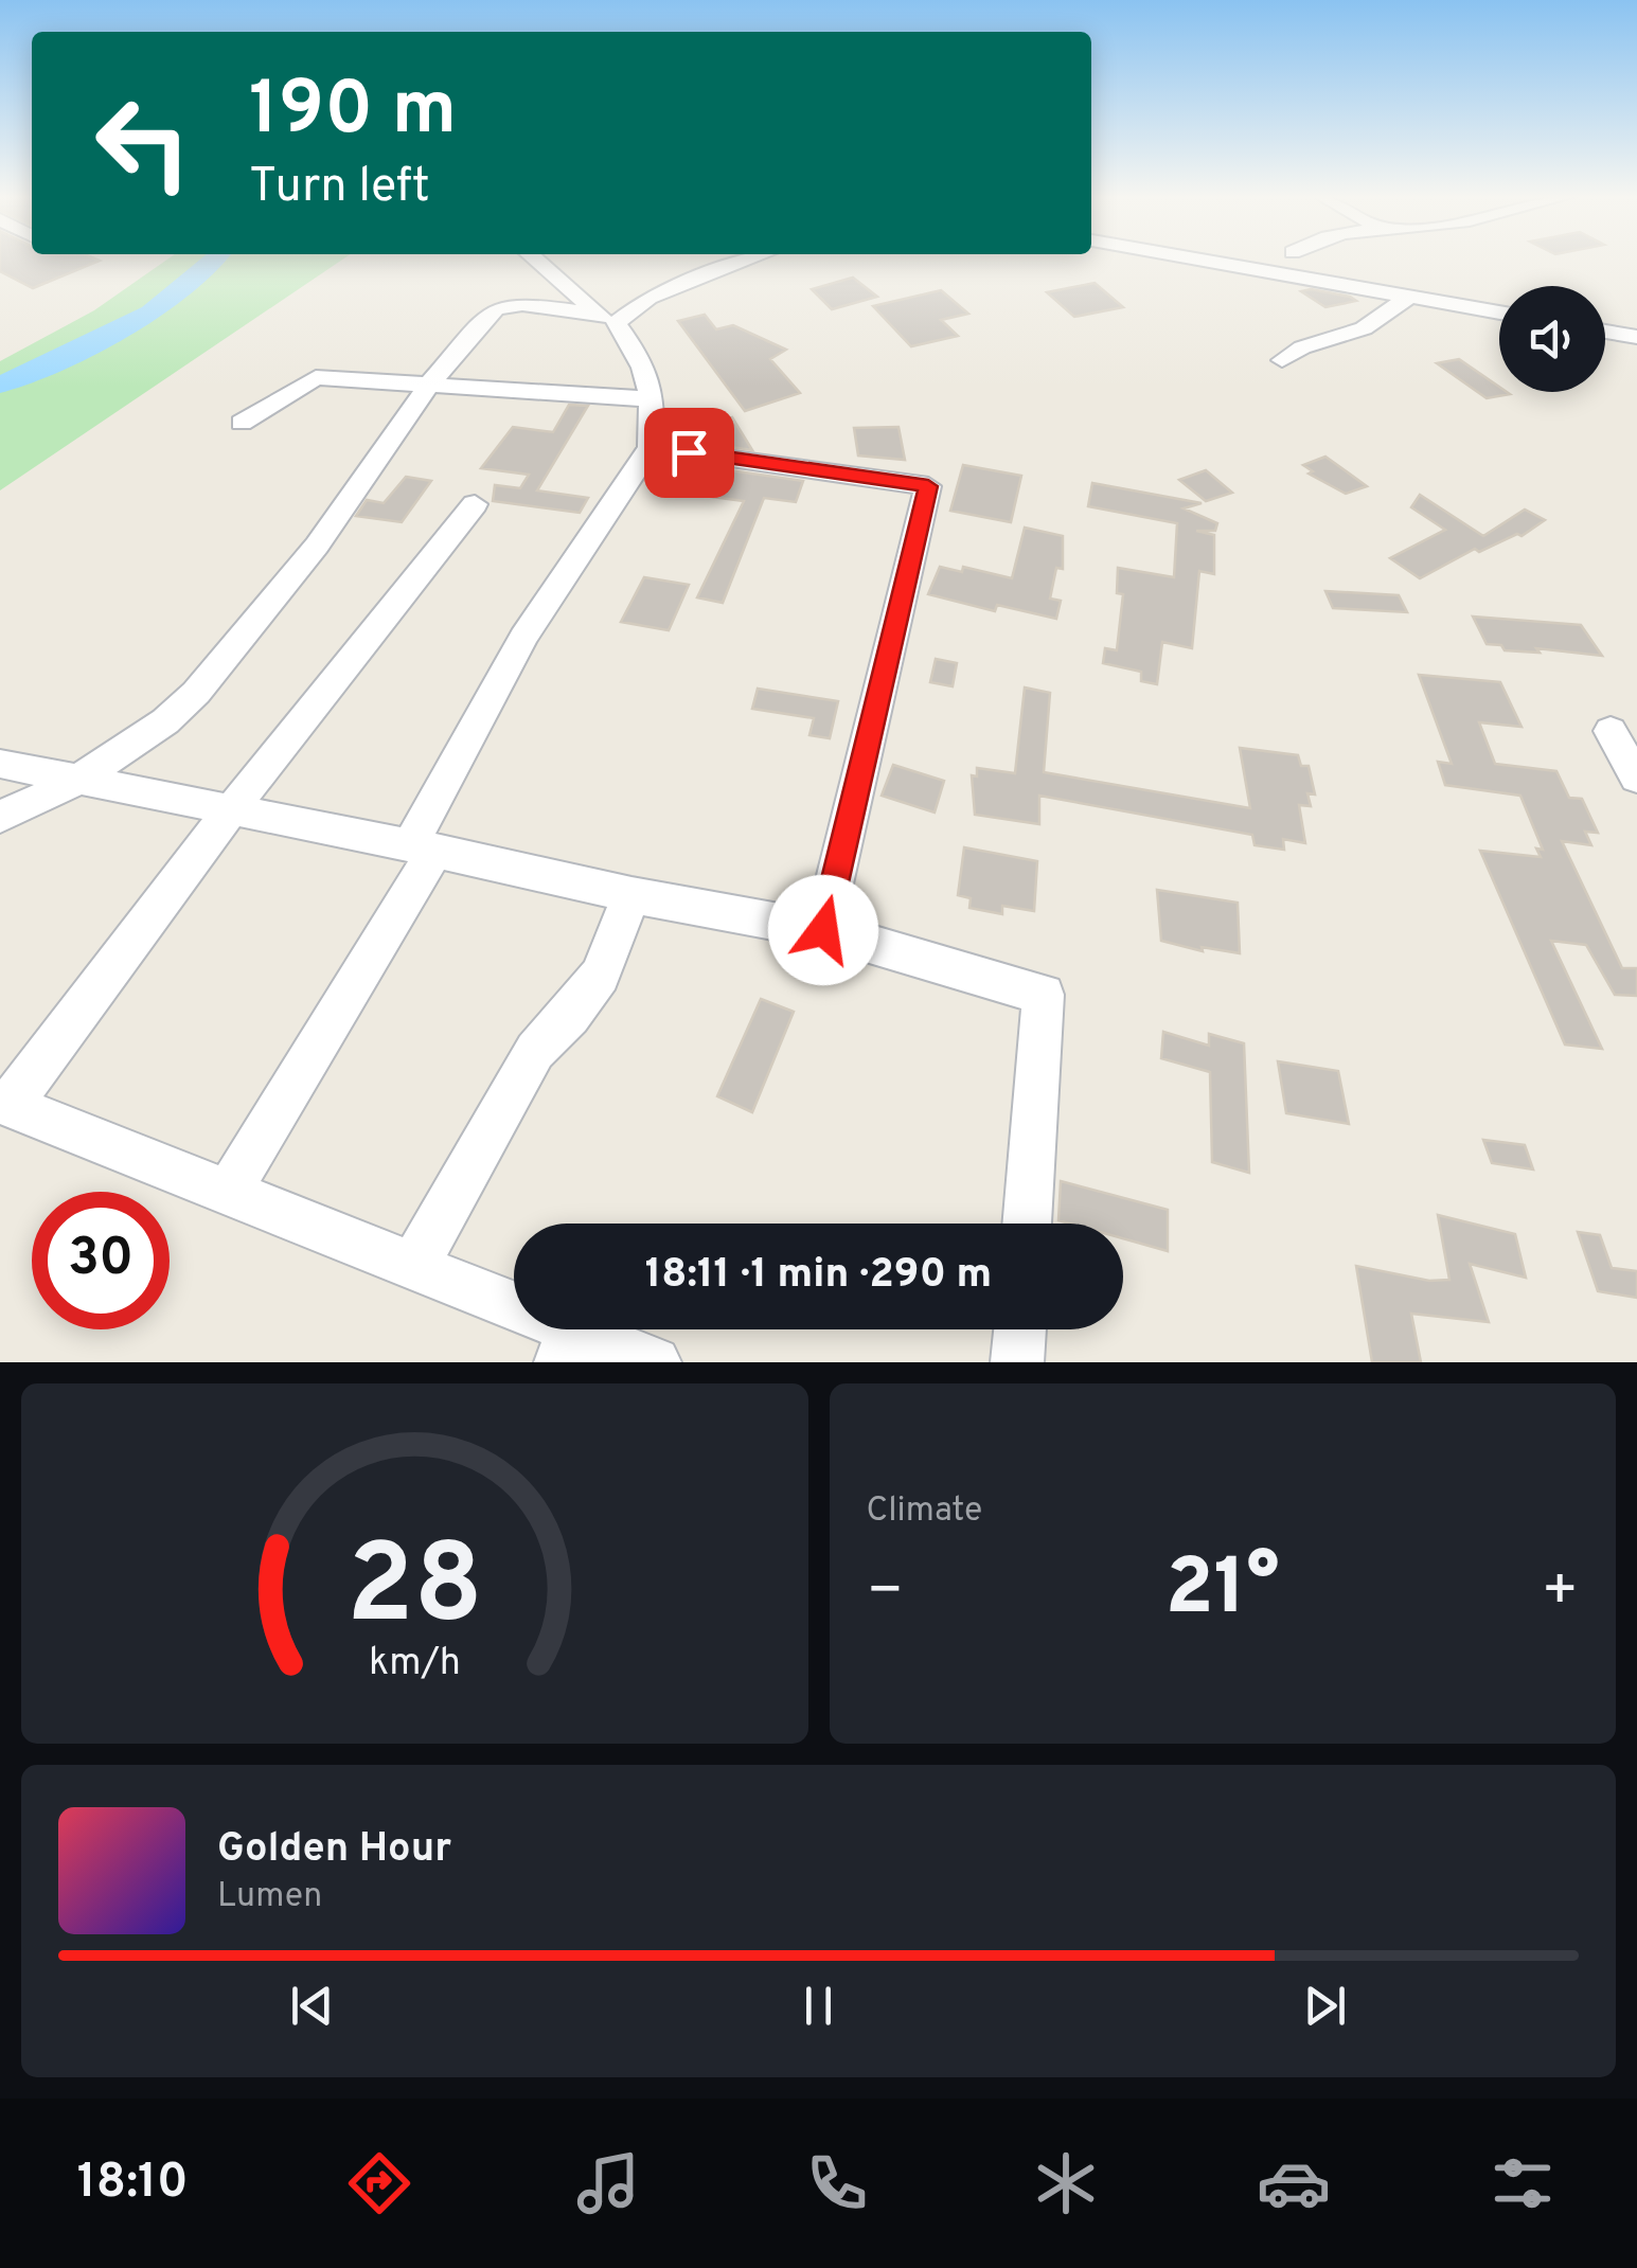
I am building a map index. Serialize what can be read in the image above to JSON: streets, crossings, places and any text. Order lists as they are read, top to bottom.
{
  "page": {
    "turn": ["190 m", "Turn left"],
    "limit": "30",
    "trip": "18:11 · 1 min · 290 m",
    "tile": "Climate",
    "heat": ["−", "21°", "+"],
    "song": ["Golden Hour", "Lumen"],
    "tabs": "18:10",
    "gauge": ["28", "km/h"]
  }
}
